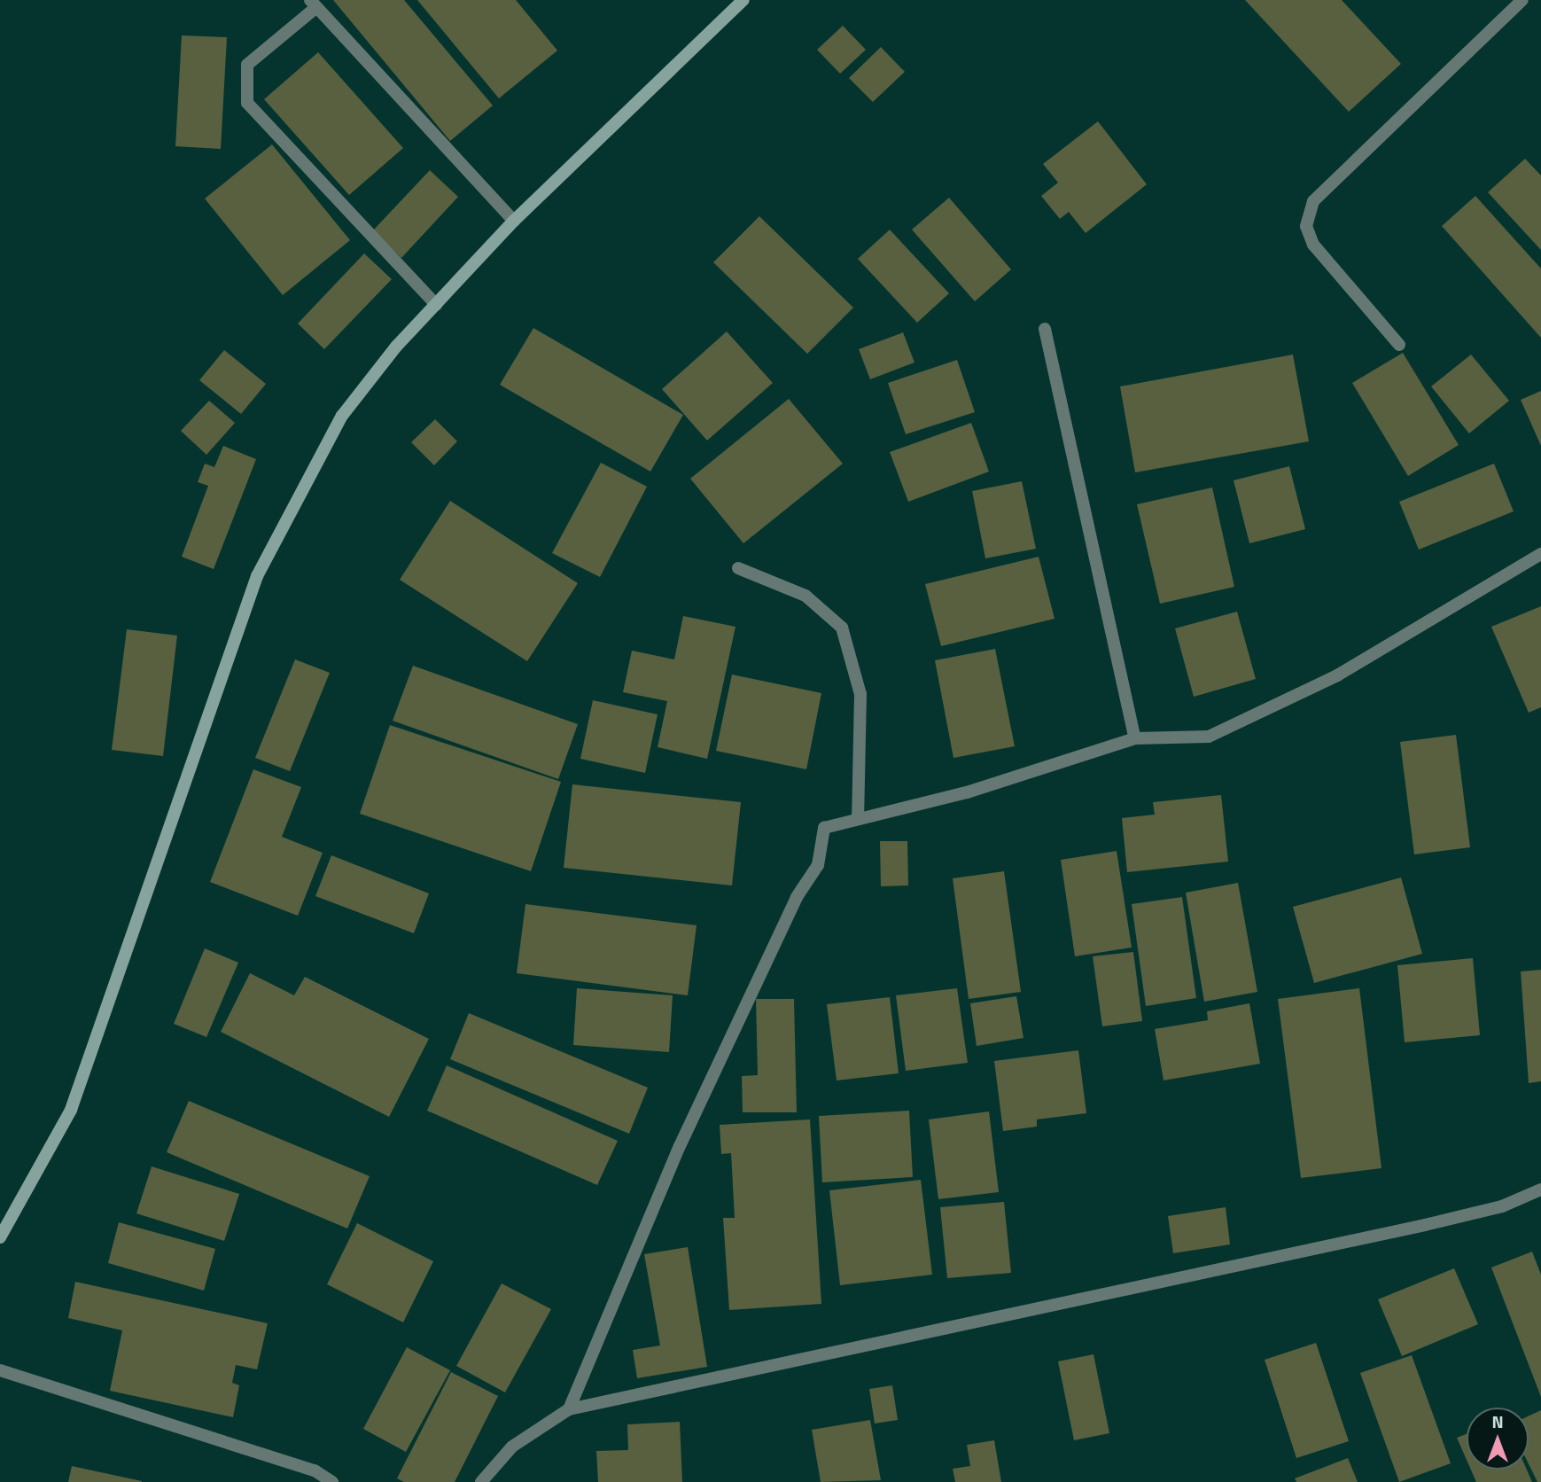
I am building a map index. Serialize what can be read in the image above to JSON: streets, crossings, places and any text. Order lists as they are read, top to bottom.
{
  "north": "top"
}
